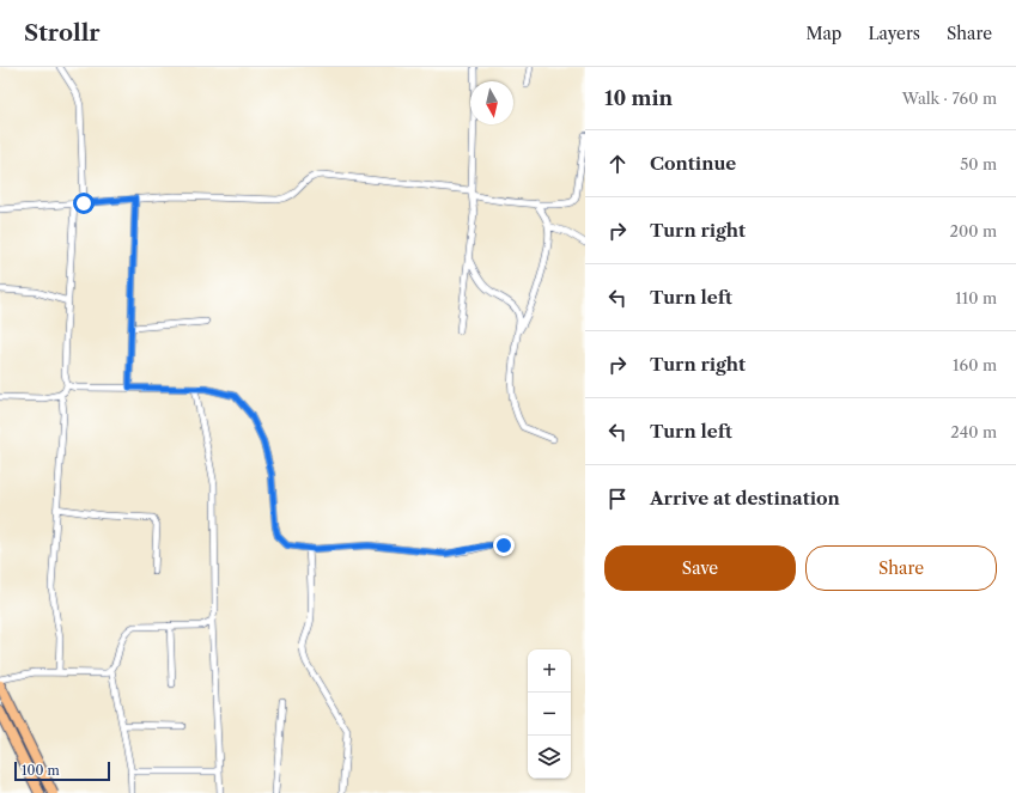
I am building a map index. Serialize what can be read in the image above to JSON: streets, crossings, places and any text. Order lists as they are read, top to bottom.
{
  "scale_bar": "100 m",
  "north": "bottom",
  "page": {
    "header": "Strollr",
    "nav": ["Map", "Layers", "Share"],
    "heading": ["10 min", "Walk · 760 m"],
    "list": [
      ["Continue", "50 m"],
      ["Turn right", "200 m"],
      ["Turn left", "110 m"],
      ["Turn right", "160 m"],
      ["Turn left", "240 m"],
      "Arrive at destination"
    ],
    "buttons": ["Save", "Share"],
    "map_buttons": ["+", "−"],
    "scale": "100 m"
  }
}
